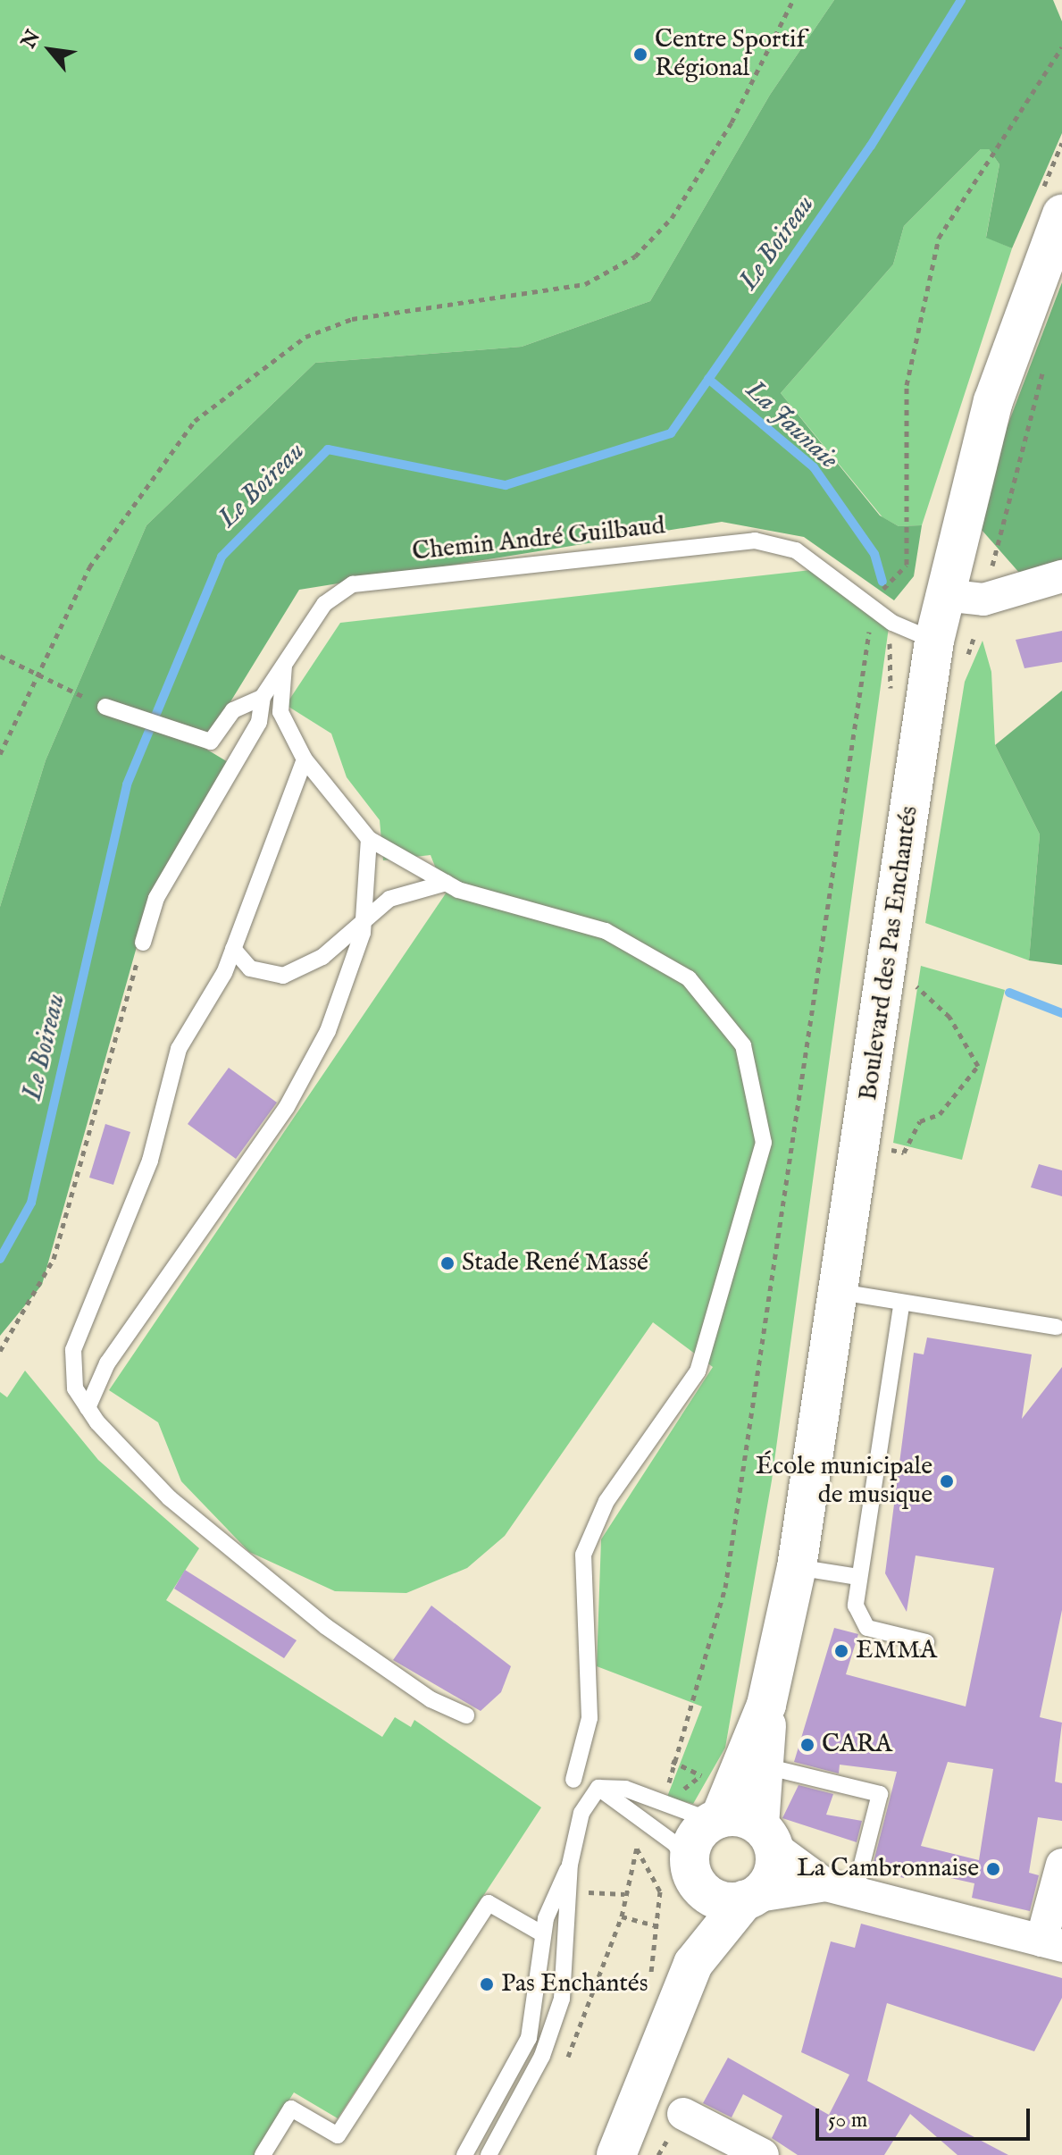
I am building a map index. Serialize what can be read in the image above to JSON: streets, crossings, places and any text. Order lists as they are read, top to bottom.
{
  "streets": {
    "main road": ["Boulevard des Pas Enchantés"],
    "lane": ["Chemin André Guilbaud"]
  },
  "crossings": [
    ["Chemin André Guilbaud", "Boulevard des Pas Enchantés"]
  ],
  "water": ["Le Boireau", "La Jaunaie"],
  "places": [
    "Centre Sportif Régional",
    "Stade René Massé",
    "École municipale de musique",
    "EMMA",
    "CARA",
    "La Cambronnaise",
    "Pas Enchantés"
  ],
  "scale_bar": "50 m",
  "north": "top left"
}
